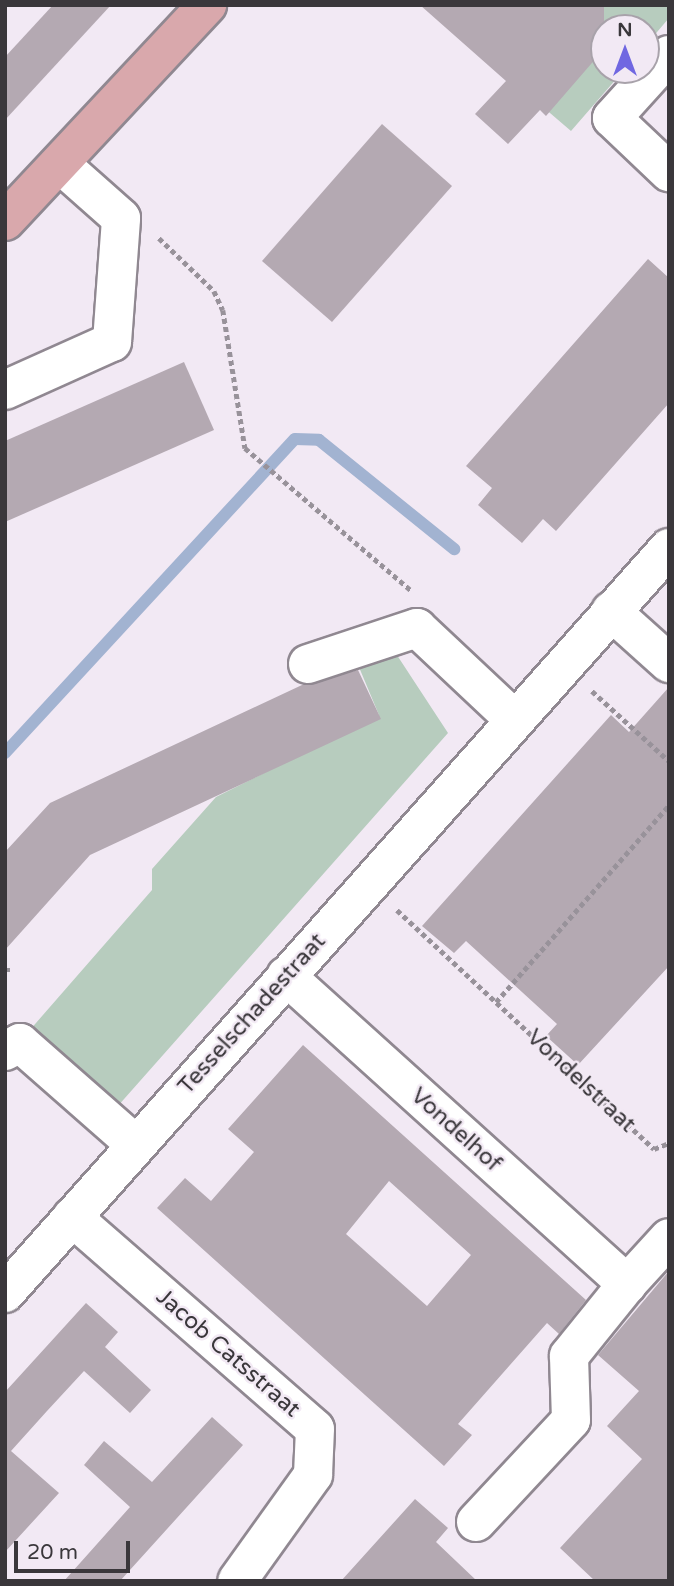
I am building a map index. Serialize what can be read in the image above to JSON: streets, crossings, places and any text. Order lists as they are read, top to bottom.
{
  "streets": {
    "street": ["Tesselschadestraat", "Vondelhof", "Jacob Catsstraat"],
    "path": ["Vondelstraat"]
  },
  "crossings": [
    ["Tesselschadestraat", "Vondelhof"],
    ["Tesselschadestraat", "Jacob Catsstraat"]
  ],
  "scale_bar": "20 m",
  "north": "top"
}
